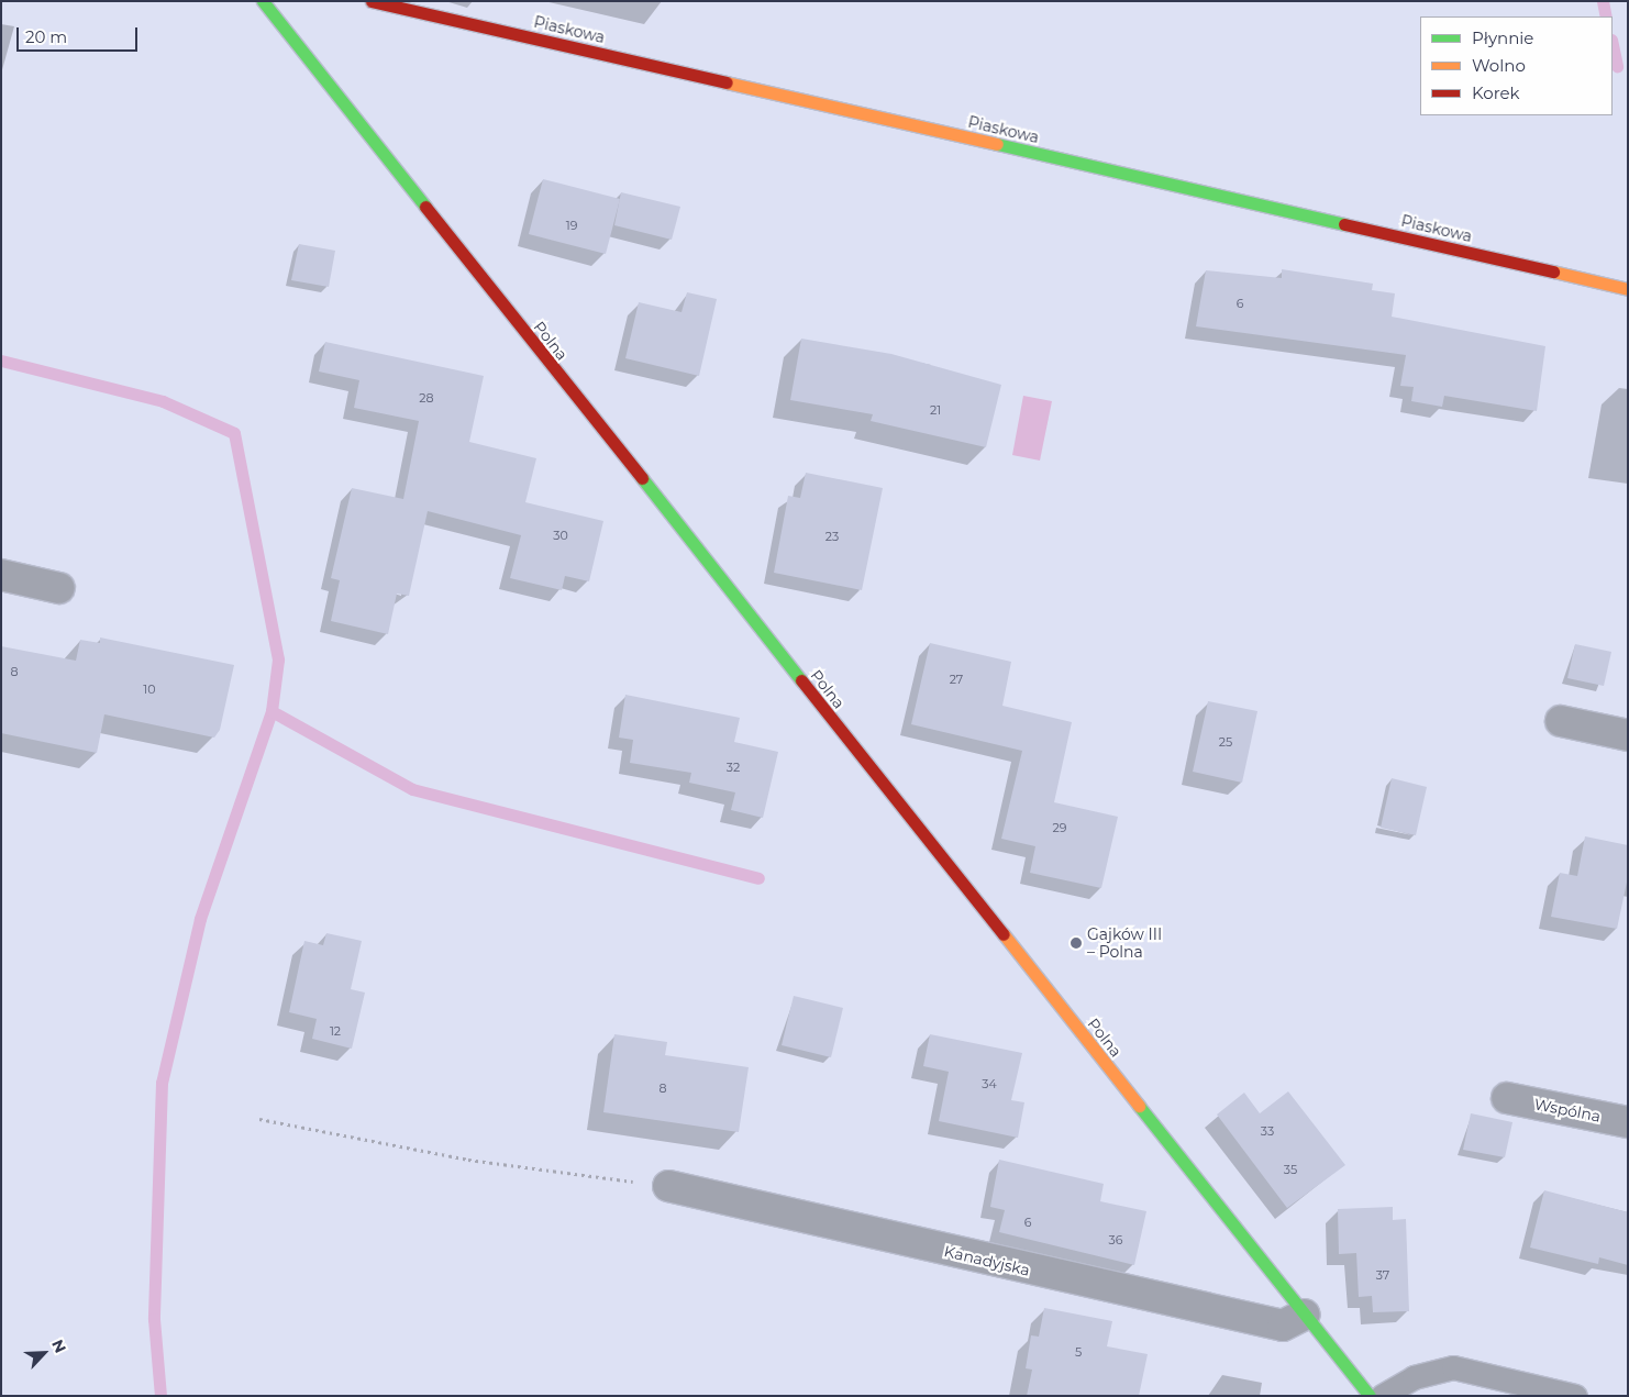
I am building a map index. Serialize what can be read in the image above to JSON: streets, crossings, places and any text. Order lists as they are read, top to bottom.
{
  "streets": {
    "street": [
      "Piaskowa",
      "Polna",
      "Wspólna",
      "Kanadyjska"
    ]
  },
  "crossings": [
    ["Polna", "Kanadyjska"]
  ],
  "places": ["Gajków III – Polna"],
  "house_numbers": [
    "19",
    "6",
    "28",
    "21",
    "30",
    "23",
    "8",
    "27",
    "10",
    "25",
    "32",
    "29",
    "12",
    "34",
    "8",
    "33",
    "35",
    "6",
    "36",
    "37",
    "5"
  ],
  "legend": ["Płynnie", "Wolno", "Korek"],
  "scale_bar": "20 m",
  "north": "top right"
}
